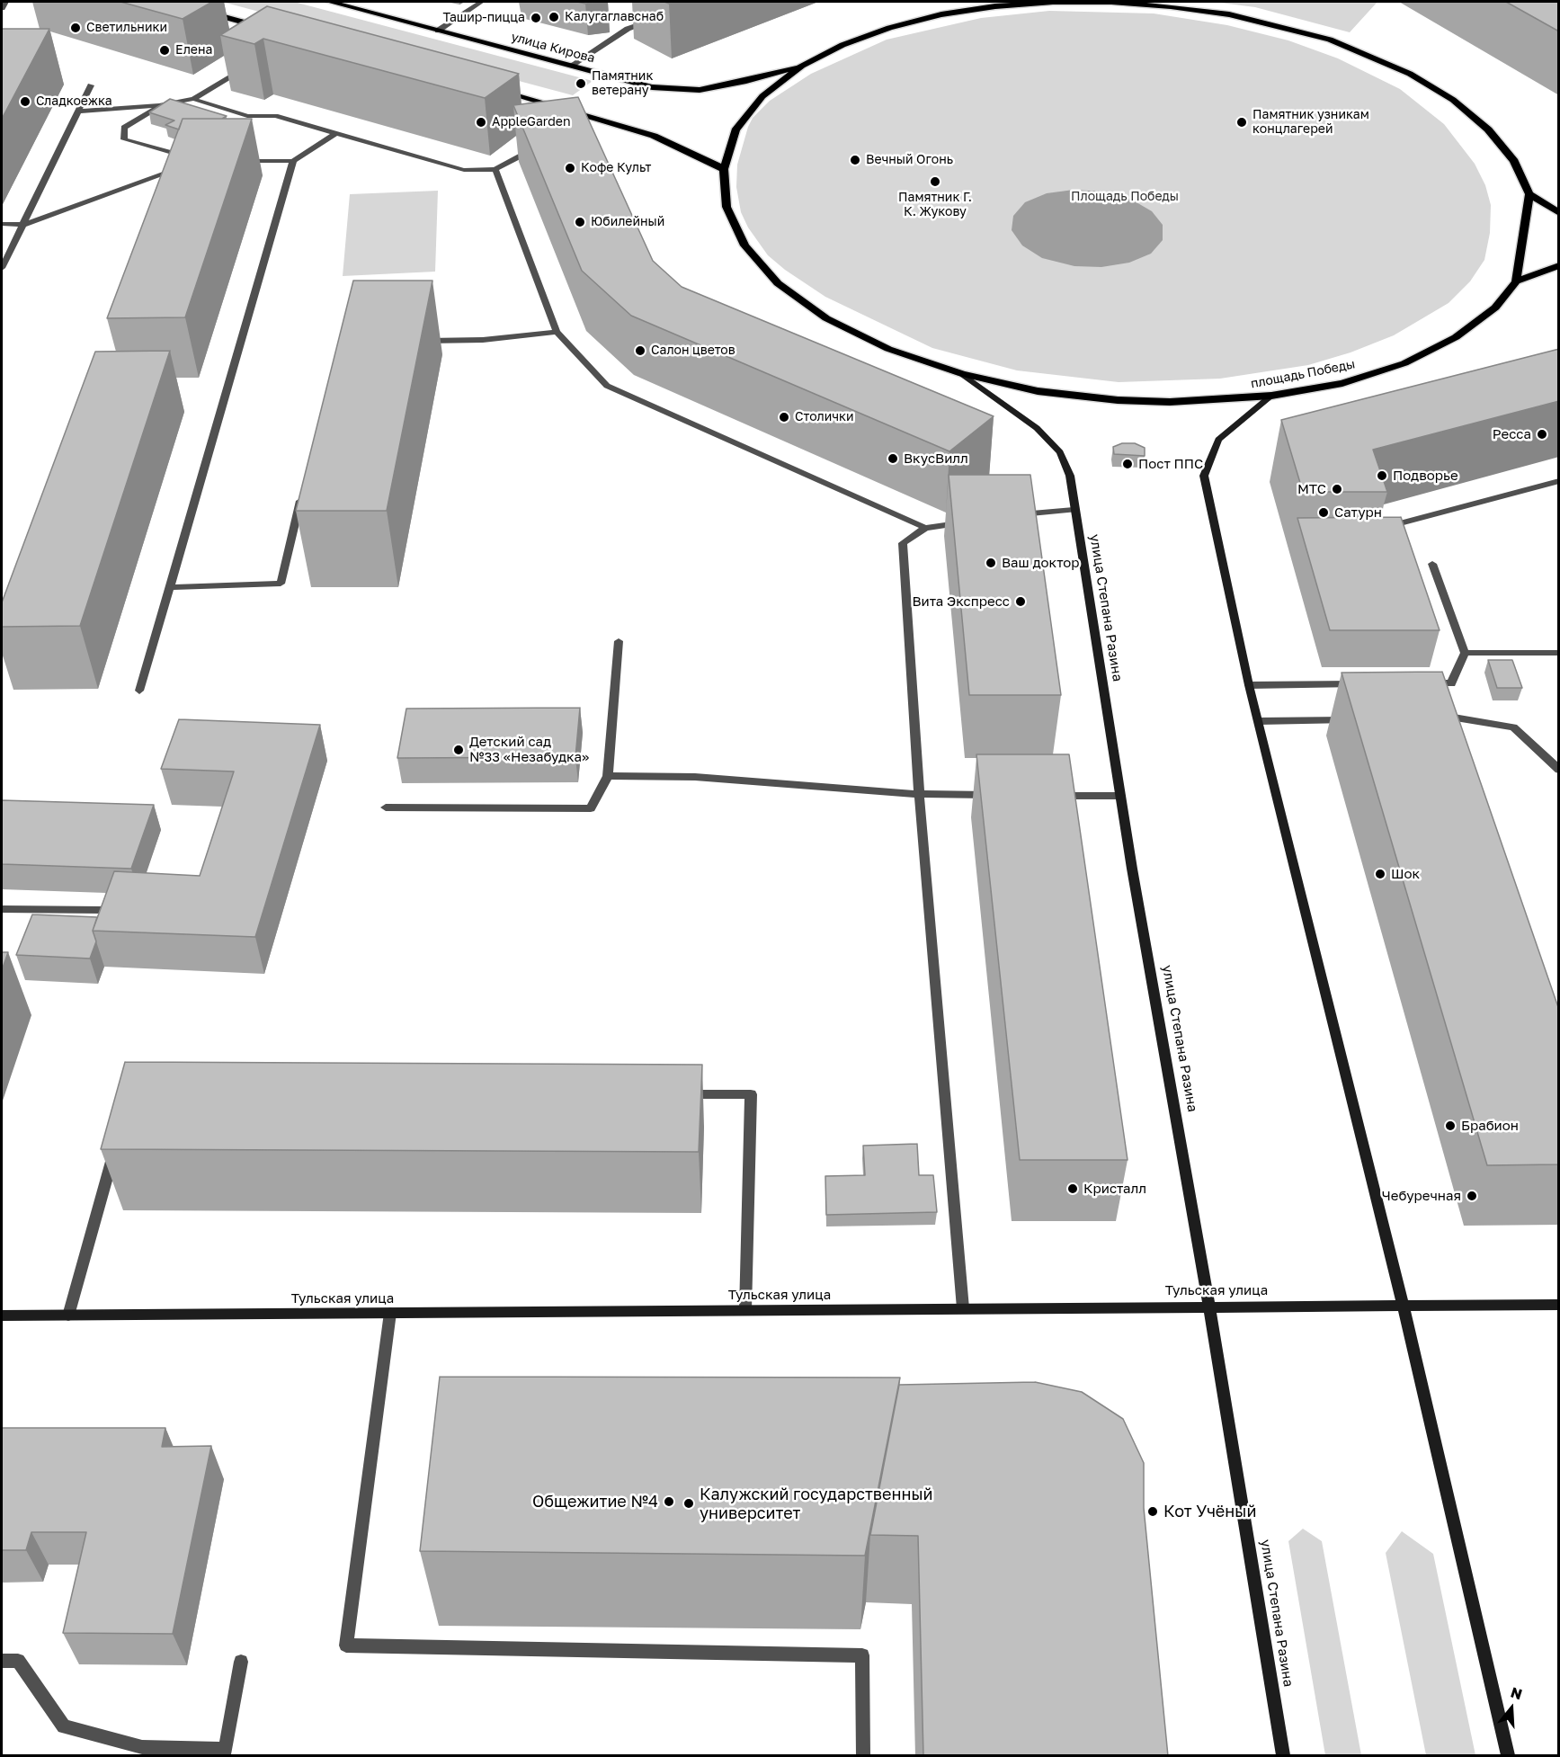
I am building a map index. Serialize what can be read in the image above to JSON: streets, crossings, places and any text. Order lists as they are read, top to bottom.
{
  "streets": {
    "main road": [
      "улица Кирова",
      "площадь Победы",
      "улица Степана Разина",
      "Тульская улица"
    ]
  },
  "crossings": [
    ["улица Кирова", "площадь Победы"],
    ["площадь Победы", "улица Степана Разина"],
    ["улица Степана Разина", "Тульская улица"]
  ],
  "parks": ["Площадь Победы"],
  "places": [
    "Калугаглавснаб",
    "Ташир-пицца",
    "Светильники",
    "Елена",
    "Памятник ветерану",
    "Сладкоежка",
    "AppleGarden",
    "Памятник узникам концлагерей",
    "Вечный Огонь",
    "Кофе Культ",
    "Памятник Г. К. Жукову",
    "Юбилейный",
    "Салон цветов",
    "Столички",
    "Ресса",
    "ВкусВилл",
    "Пост ППС",
    "Подворье",
    "МТС",
    "Сатурн",
    "Ваш доктор",
    "Вита Экспресс",
    "Детский сад №33 «Незабудка»",
    "Шок",
    "Брабион",
    "Кристалл",
    "Чебуречная",
    "Общежитие №4",
    "Калужский государственный университет",
    "Кот Учёный"
  ],
  "north": "top"
}
